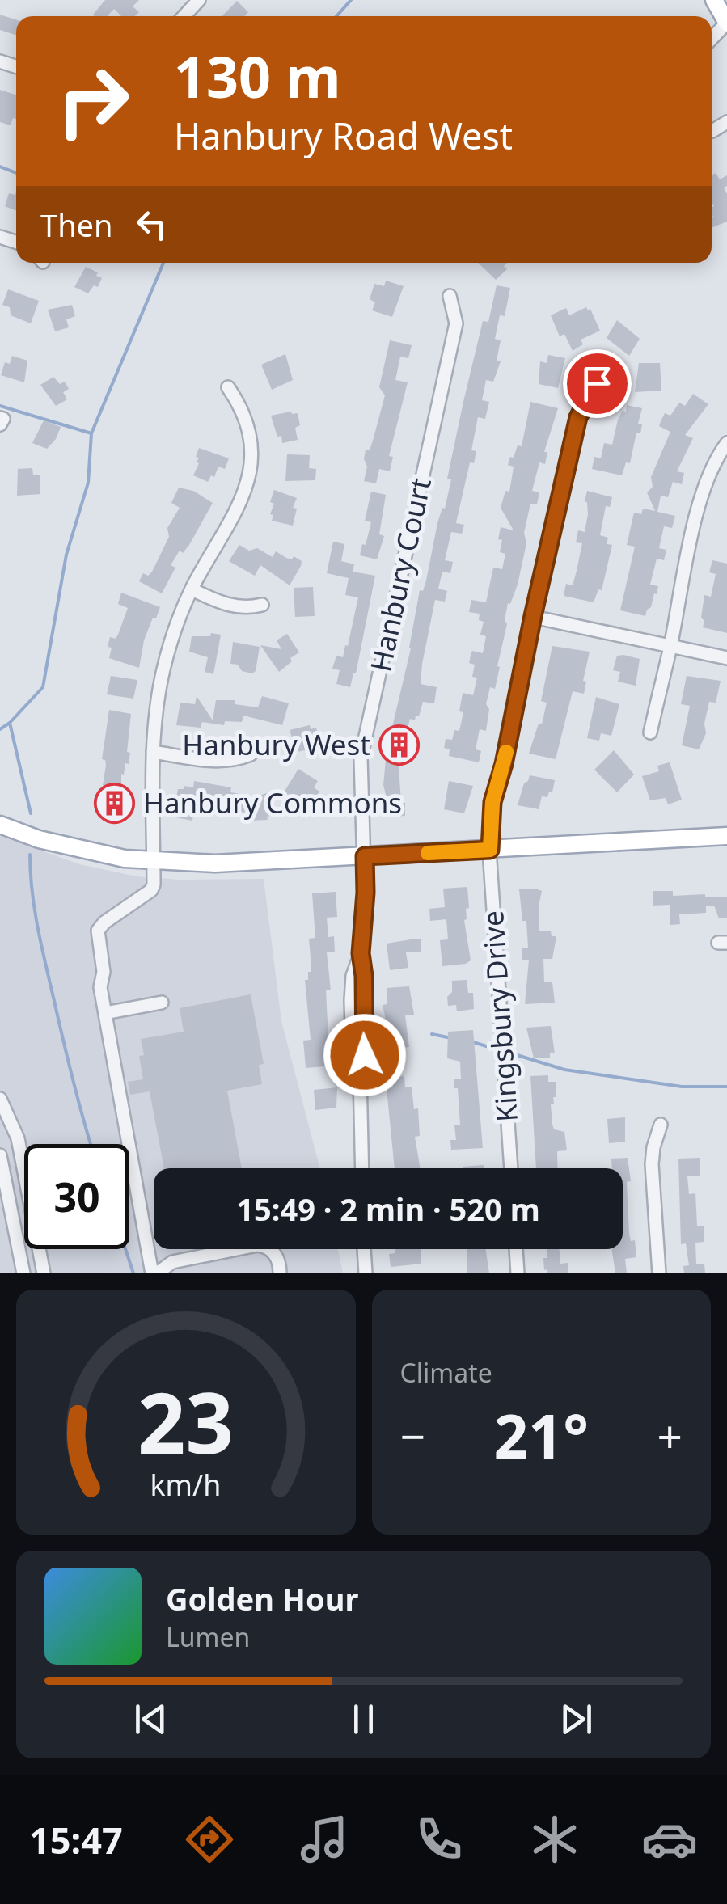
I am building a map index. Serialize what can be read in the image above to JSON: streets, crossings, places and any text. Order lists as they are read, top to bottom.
{
  "streets": {
    "street": ["Hanbury Court", "Kingsbury Drive"]
  },
  "places": {
    "building": ["Hanbury West", "Hanbury Commons"]
  },
  "page": {
    "turn": ["130 m", "Hanbury Road West"],
    "then": "Then",
    "limit": "30",
    "trip": "15:49 · 2 min · 520 m",
    "tile": "Climate",
    "heat": ["−", "21°", "+"],
    "song": ["Golden Hour", "Lumen"],
    "tabs": "15:47",
    "gauge": ["23", "km/h"]
  }
}
